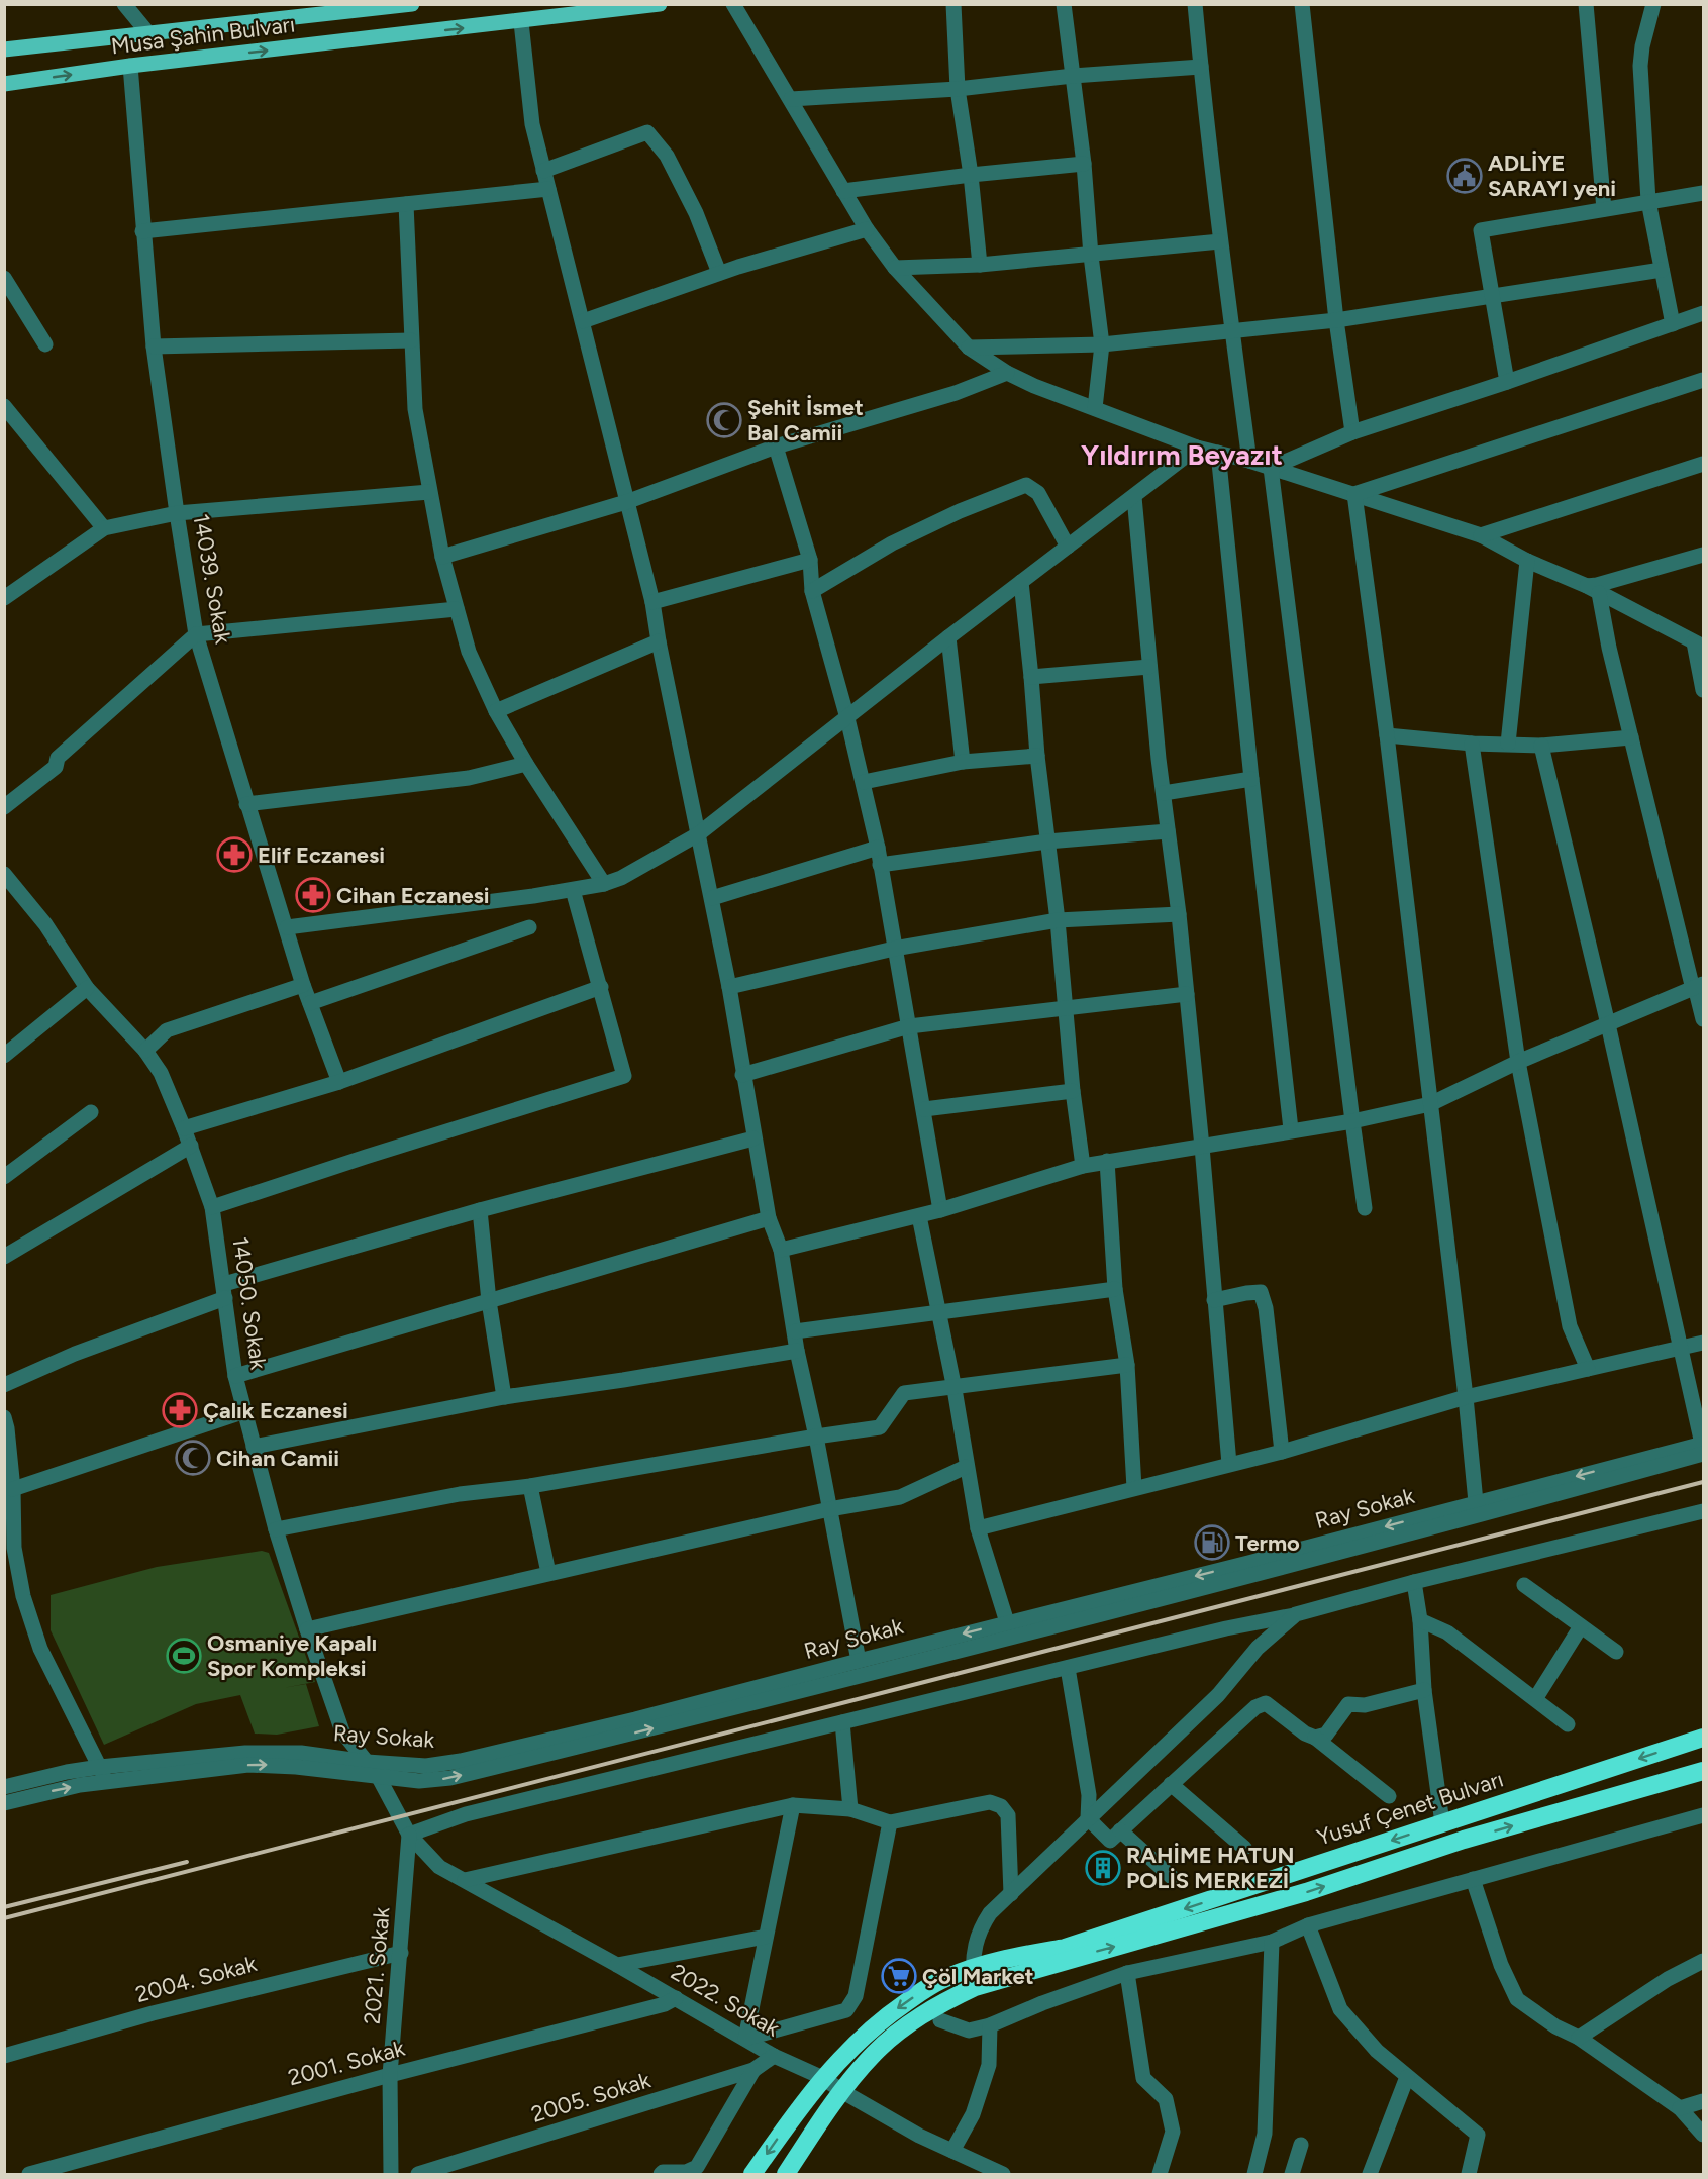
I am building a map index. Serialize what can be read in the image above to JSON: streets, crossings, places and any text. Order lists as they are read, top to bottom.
{
  "streets": {
    "highway": ["Yusuf Çenet Bulvarı"],
    "main road": ["Musa Şahin Bulvarı"],
    "street": [
      "14039. Sokak",
      "14050. Sokak",
      "Ray Sokak",
      "2021. Sokak",
      "2004. Sokak",
      "2022. Sokak",
      "2001. Sokak",
      "2005. Sokak"
    ]
  },
  "crossings": [
    ["Musa Şahin Bulvarı", "14039. Sokak"],
    ["14050. Sokak", "Ray Sokak"],
    ["14050. Sokak", "2021. Sokak"],
    ["14050. Sokak", "2022. Sokak"],
    ["Yusuf Çenet Bulvarı", "2022. Sokak"],
    ["2021. Sokak", "2004. Sokak"],
    ["2021. Sokak", "2022. Sokak"],
    ["2021. Sokak", "2001. Sokak"],
    ["2022. Sokak", "2001. Sokak"],
    ["2022. Sokak", "2005. Sokak"]
  ],
  "districts": ["Yıldırım Beyazıt"],
  "places": {
    "public building": ["ADLİYE SARAYI yeni"],
    "mosque": ["Şehit İsmet Bal Camii", "Cihan Camii"],
    "pharmacy": ["Elif Eczanesi", "Cihan Eczanesi", "Çalık Eczanesi"],
    "fuel station": ["Termo"],
    "sports": ["Osmaniye Kapalı Spor Kompleksi"],
    "building": ["RAHİME HATUN POLİS MERKEZİ"],
    "supermarket": ["Çöl Market"]
  }
}
